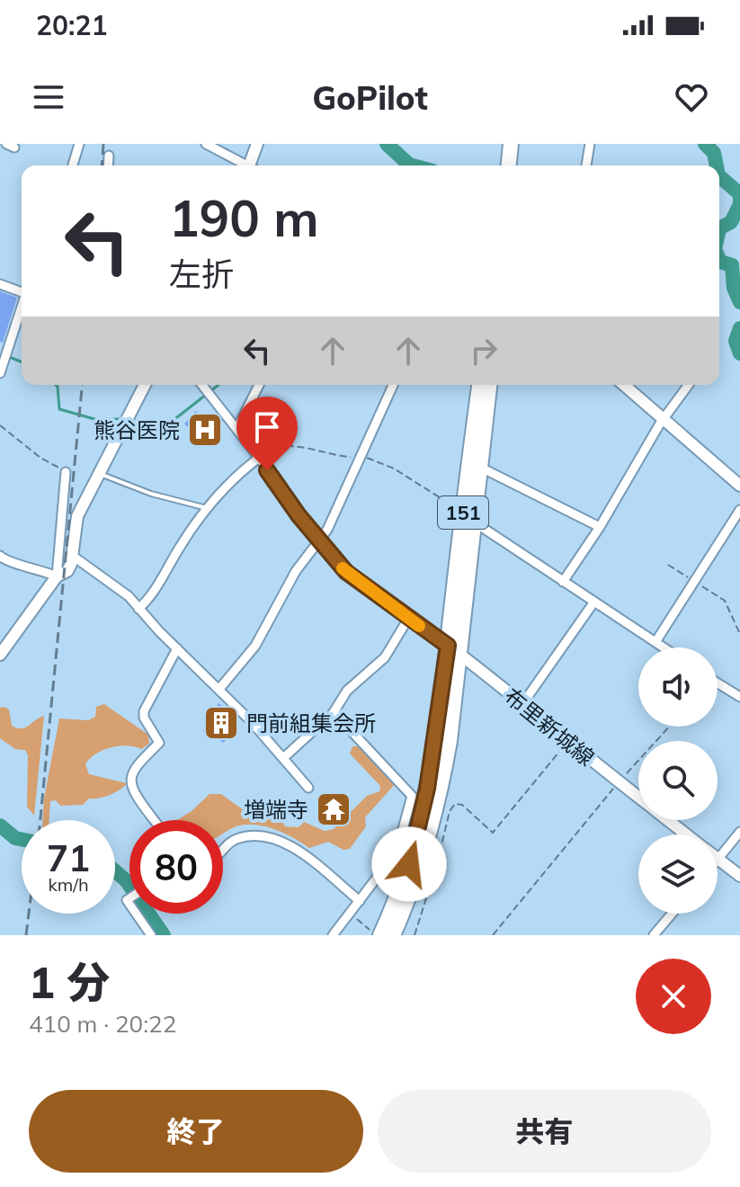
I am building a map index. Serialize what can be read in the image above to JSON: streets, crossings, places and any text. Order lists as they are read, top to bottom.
{
  "streets": {
    "highway": ["151"],
    "street": ["布里新城線"]
  },
  "crossings": [
    ["151", "布里新城線"]
  ],
  "places": {
    "hospital": ["熊谷医院"],
    "building": ["門前組集会所"],
    "temple": ["増端寺"]
  },
  "page": {
    "status": "20:21",
    "header": "GoPilot",
    "turn": ["190 m", "左折"],
    "speed": "71 km/h",
    "limit": "80",
    "heading": ["1 分", "410 m · 20:22"],
    "buttons": ["終了", "共有"]
  }
}
